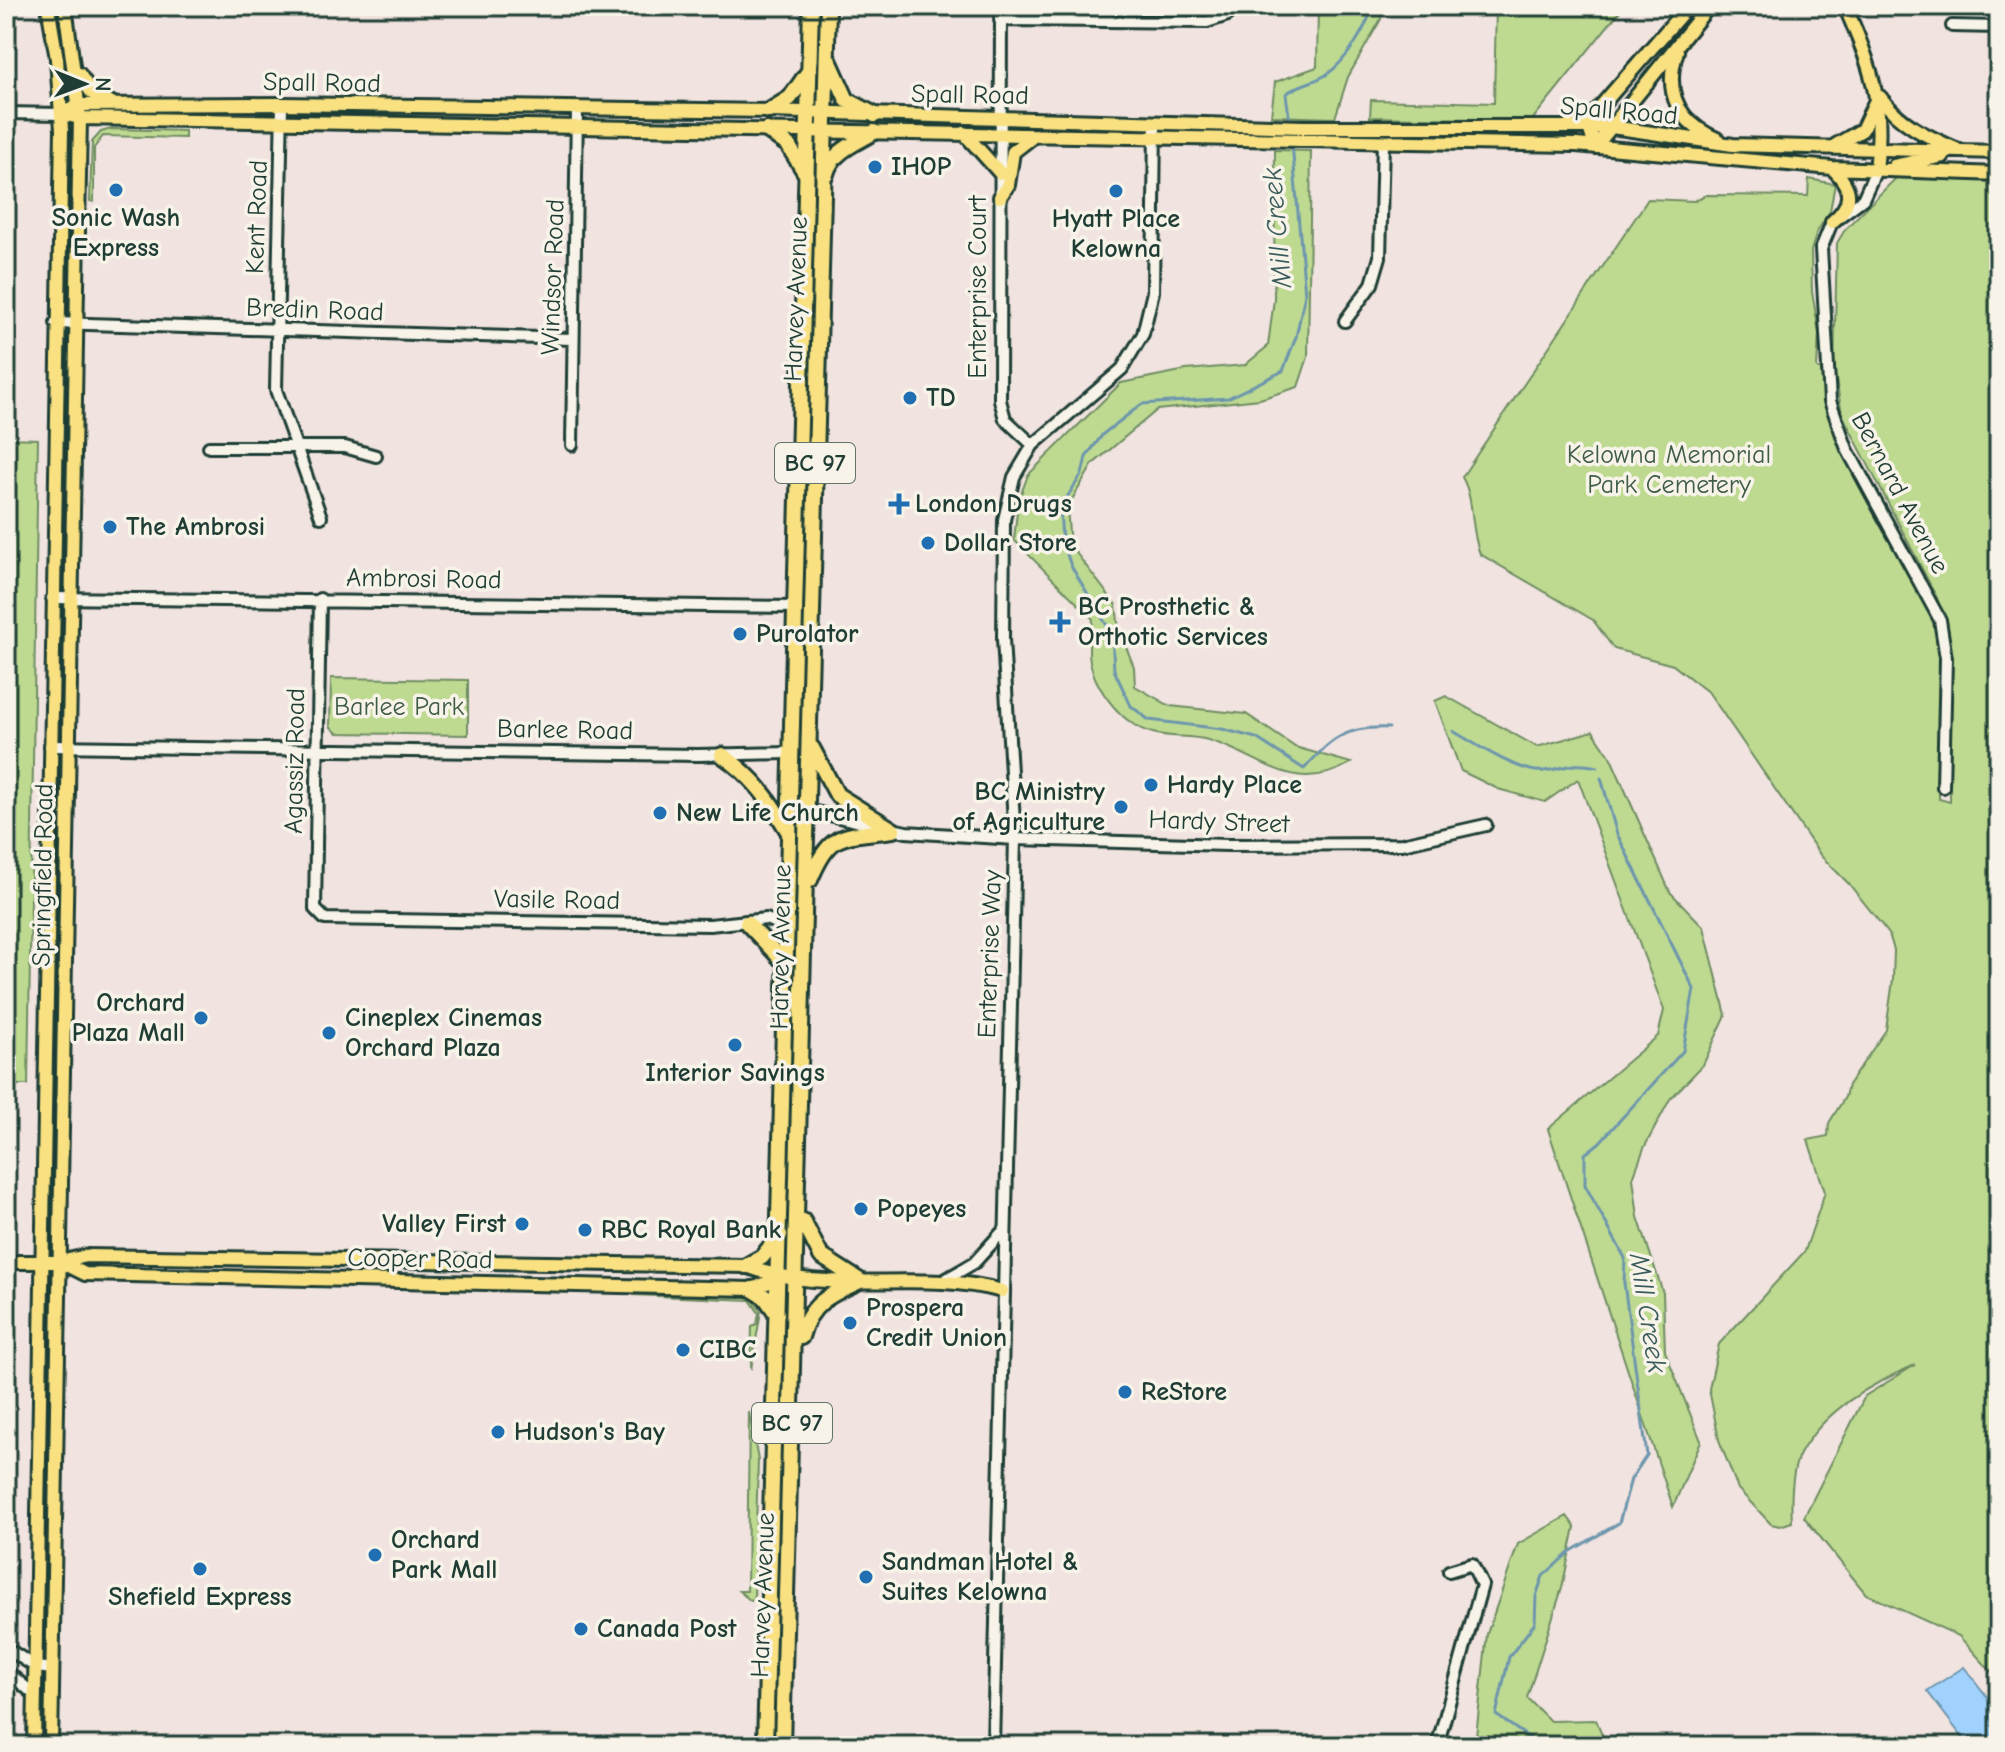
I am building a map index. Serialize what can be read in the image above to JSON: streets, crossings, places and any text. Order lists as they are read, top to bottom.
{
  "streets": {
    "highway": ["Harvey Avenue", "BC 97"],
    "main road": ["Spall Road", "Springfield Road", "Cooper Road"],
    "street": [
      "Kent Road",
      "Windsor Road",
      "Enterprise Court",
      "Bredin Road",
      "Bernard Avenue",
      "Ambrosi Road",
      "Barlee Road",
      "Agassiz Road",
      "Hardy Street",
      "Vasile Road",
      "Enterprise Way"
    ]
  },
  "crossings": [
    ["Spall Road", "Kent Road"],
    ["Spall Road", "Windsor Road"],
    ["Spall Road", "Enterprise Court"],
    ["Spall Road", "Harvey Avenue"],
    ["Spall Road", "Springfield Road"],
    ["Spall Road", "Enterprise Way"],
    ["Kent Road", "Bredin Road"],
    ["Windsor Road", "Bredin Road"],
    ["Enterprise Court", "Enterprise Way"],
    ["Harvey Avenue", "Ambrosi Road"],
    ["Harvey Avenue", "Barlee Road"],
    ["Harvey Avenue", "Hardy Street"],
    ["Harvey Avenue", "Vasile Road"],
    ["Harvey Avenue", "Cooper Road"],
    ["Bredin Road", "Springfield Road"],
    ["Ambrosi Road", "Agassiz Road"],
    ["Ambrosi Road", "Springfield Road"],
    ["Barlee Road", "Agassiz Road"],
    ["Barlee Road", "Springfield Road"],
    ["Agassiz Road", "Vasile Road"],
    ["Hardy Street", "Enterprise Way"],
    ["Springfield Road", "Cooper Road"],
    ["Enterprise Way", "Cooper Road"]
  ],
  "water": ["Mill Creek"],
  "parks": ["Kelowna Memorial Park Cemetery", "Barlee Park"],
  "places": {
    "other": [
      "IHOP",
      "Sonic Wash Express",
      "Hyatt Place Kelowna",
      "TD",
      "The Ambrosi",
      "Dollar Store",
      "Purolator",
      "Hardy Place",
      "BC Ministry of Agriculture",
      "New Life Church",
      "Orchard Plaza Mall",
      "Cineplex Cinemas Orchard Plaza",
      "Interior Savings",
      "Popeyes",
      "Valley First",
      "RBC Royal Bank",
      "Prospera Credit Union",
      "CIBC",
      "ReStore",
      "Hudson's Bay",
      "Orchard Park Mall",
      "Shefield Express",
      "Sandman Hotel & Suites Kelowna",
      "Canada Post"
    ],
    "health": ["London Drugs", "BC Prosthetic & Orthotic Services"]
  },
  "north": "right"
}
